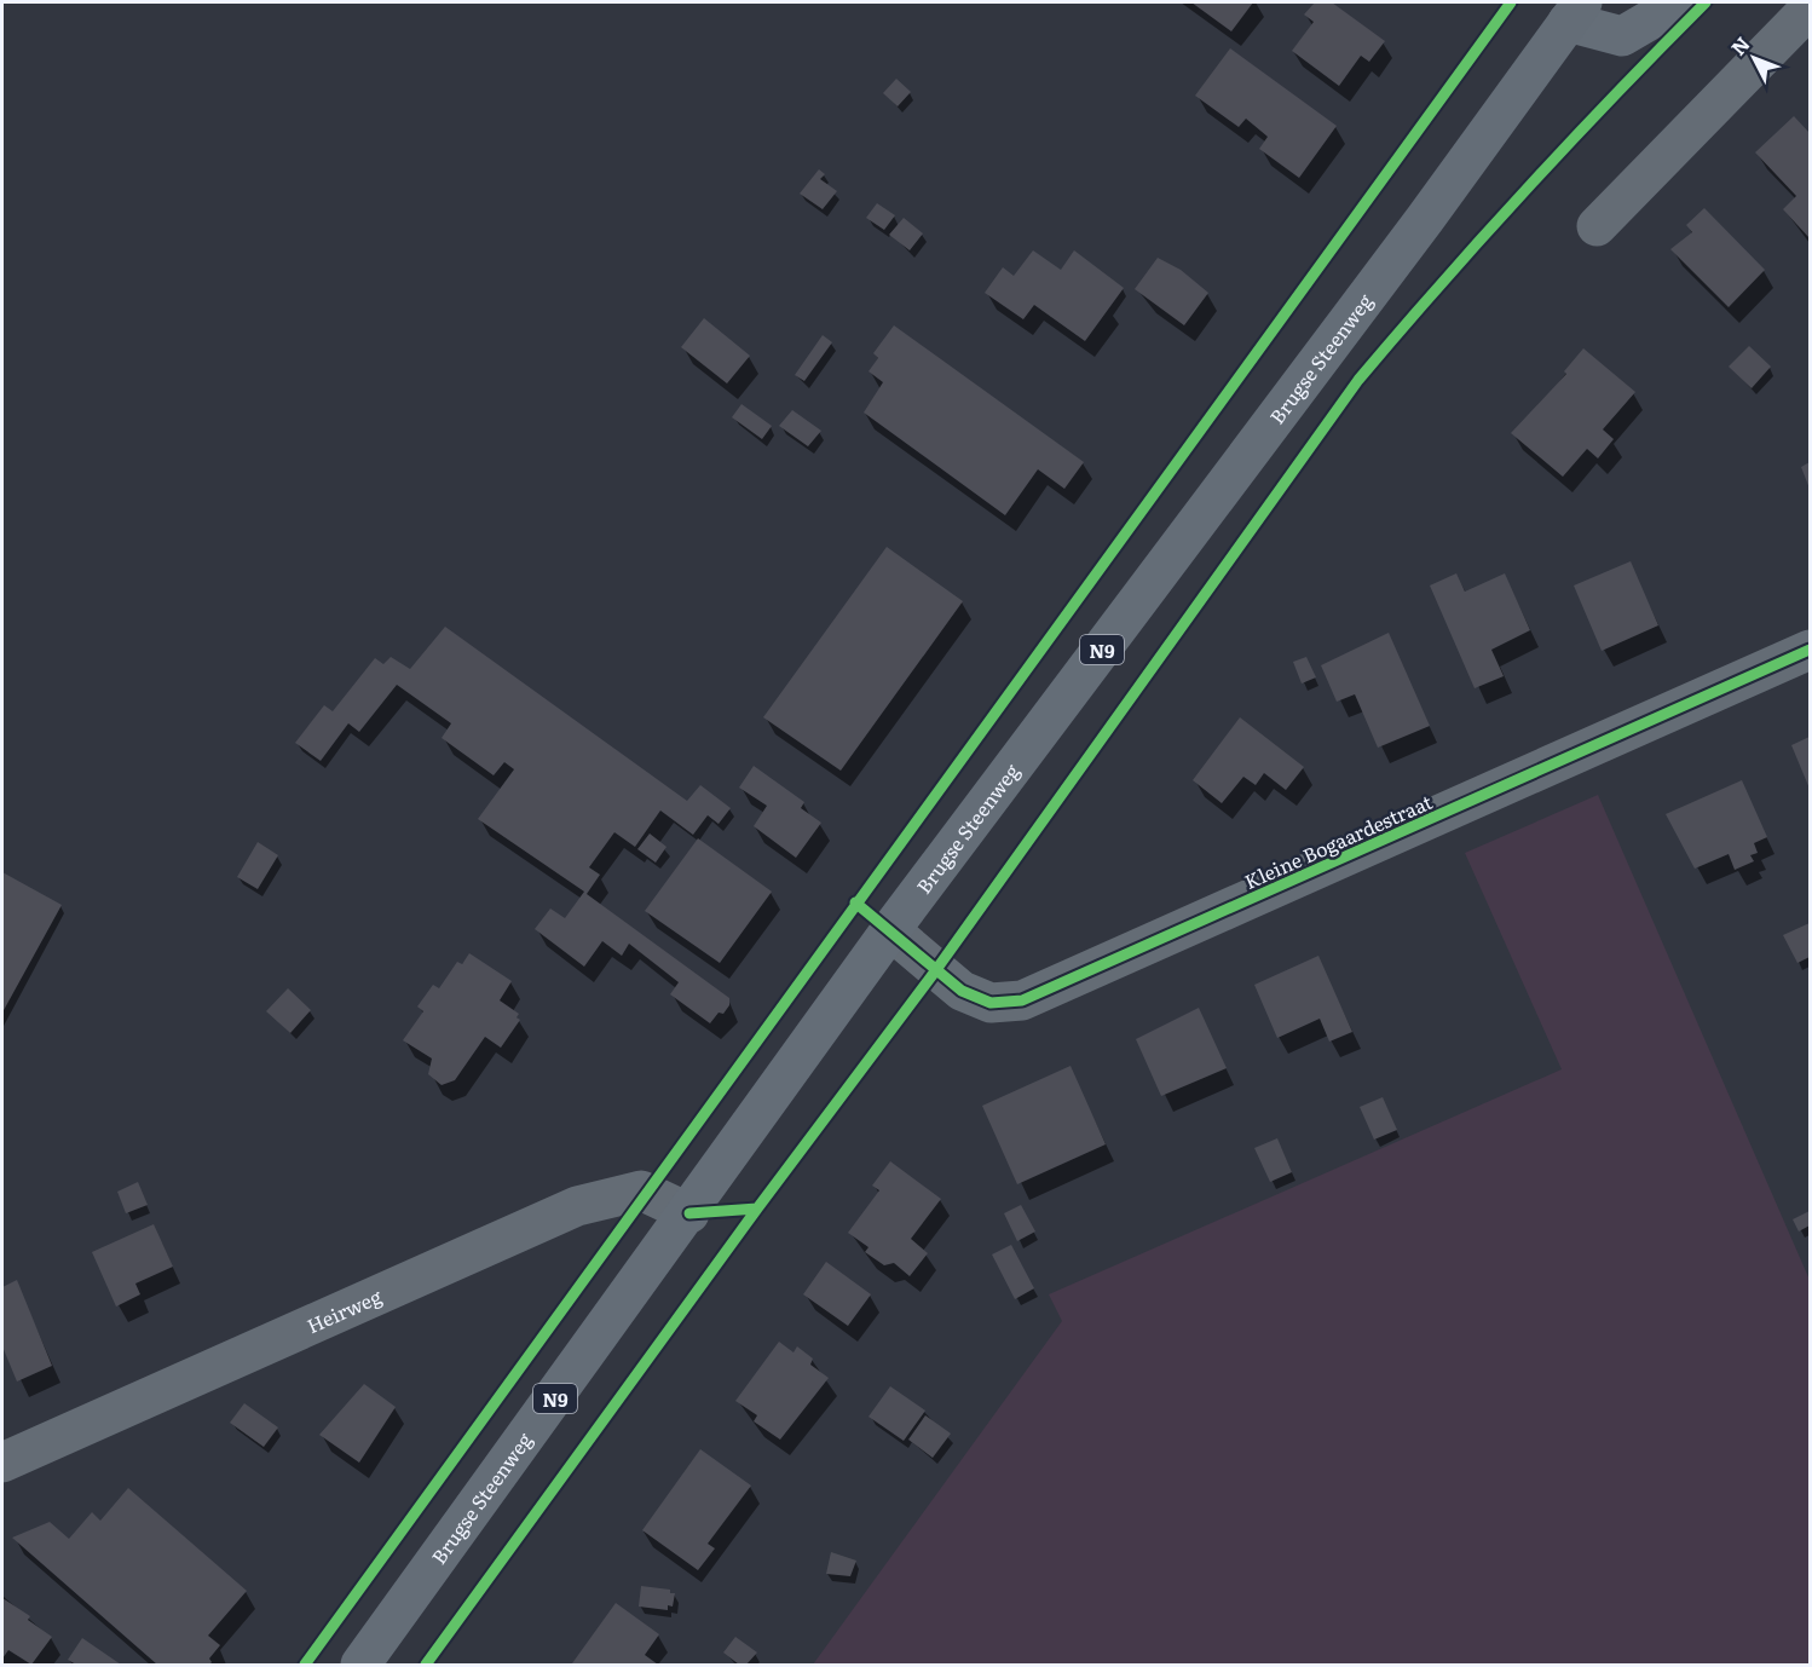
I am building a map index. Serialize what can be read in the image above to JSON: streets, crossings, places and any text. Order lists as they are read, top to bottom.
{
  "streets": {
    "main road": ["Brugse Steenweg", "N9"],
    "street": ["Kleine Bogaardestraat", "Heirweg"]
  },
  "crossings": [
    ["Brugse Steenweg", "Kleine Bogaardestraat"],
    ["Brugse Steenweg", "Heirweg"]
  ],
  "north": "top left"
}
